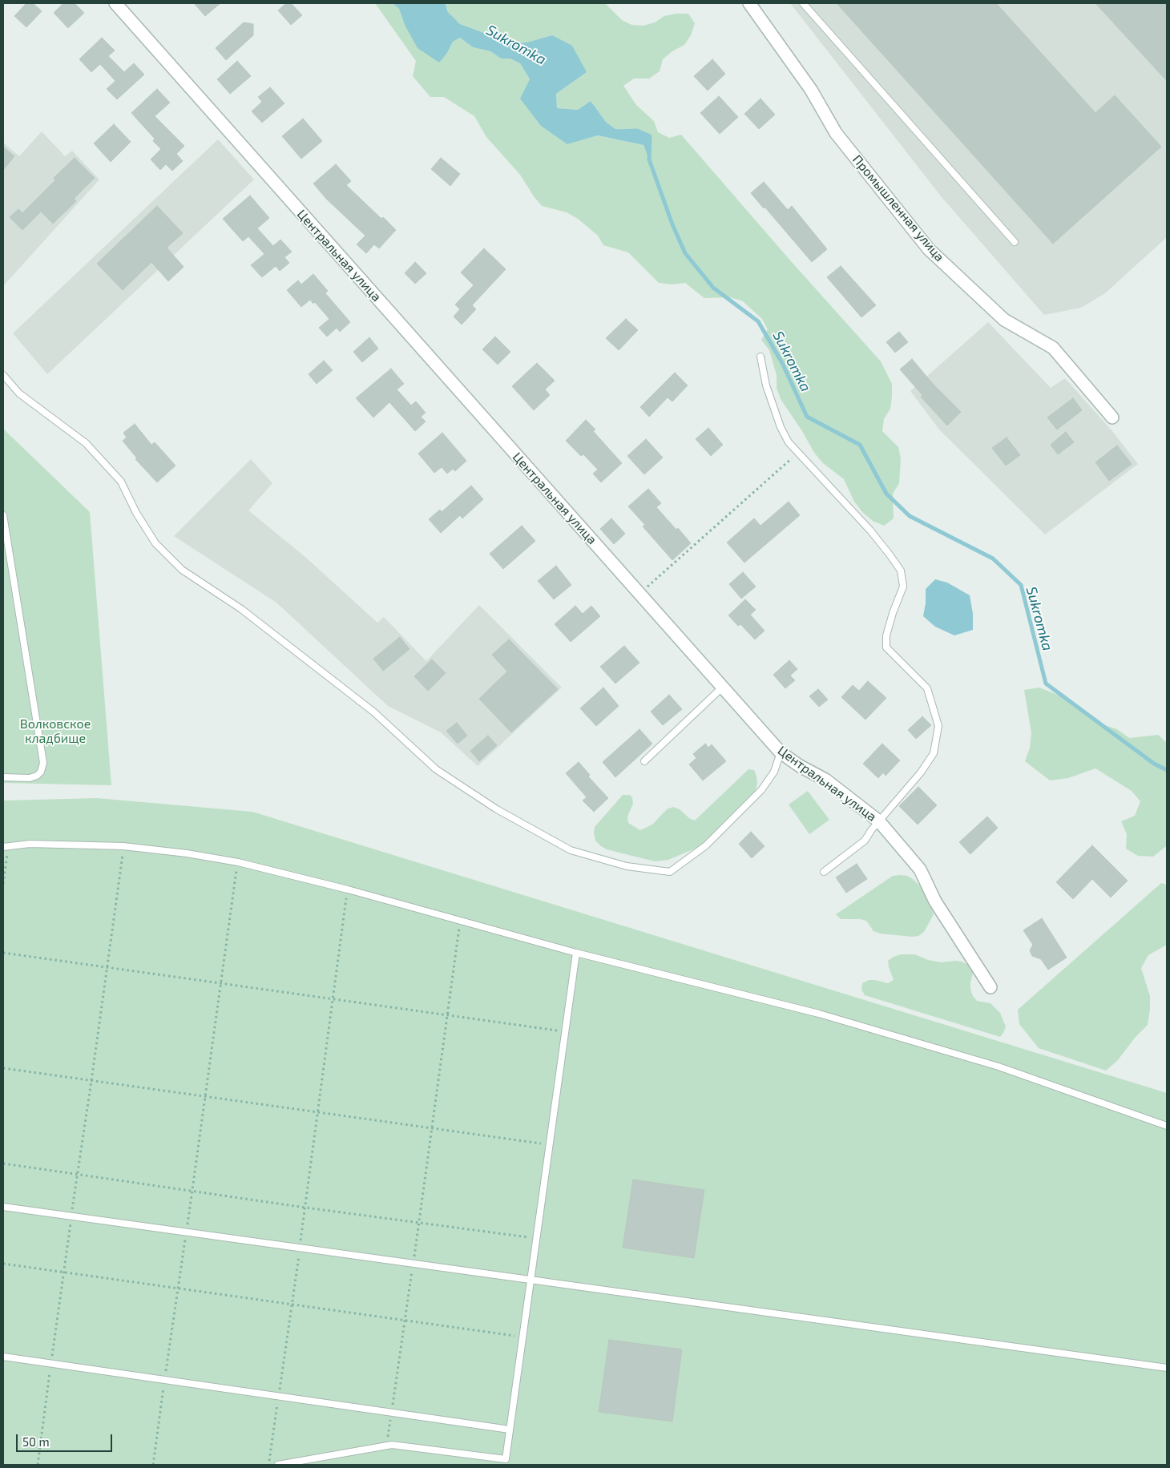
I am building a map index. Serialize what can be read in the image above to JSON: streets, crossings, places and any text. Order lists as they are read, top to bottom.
{
  "streets": {
    "street": ["Промышленная улица", "Центральная улица"]
  },
  "water": ["Sukromka"],
  "parks": ["Волковское кладбище"],
  "scale_bar": "50 m"
}
